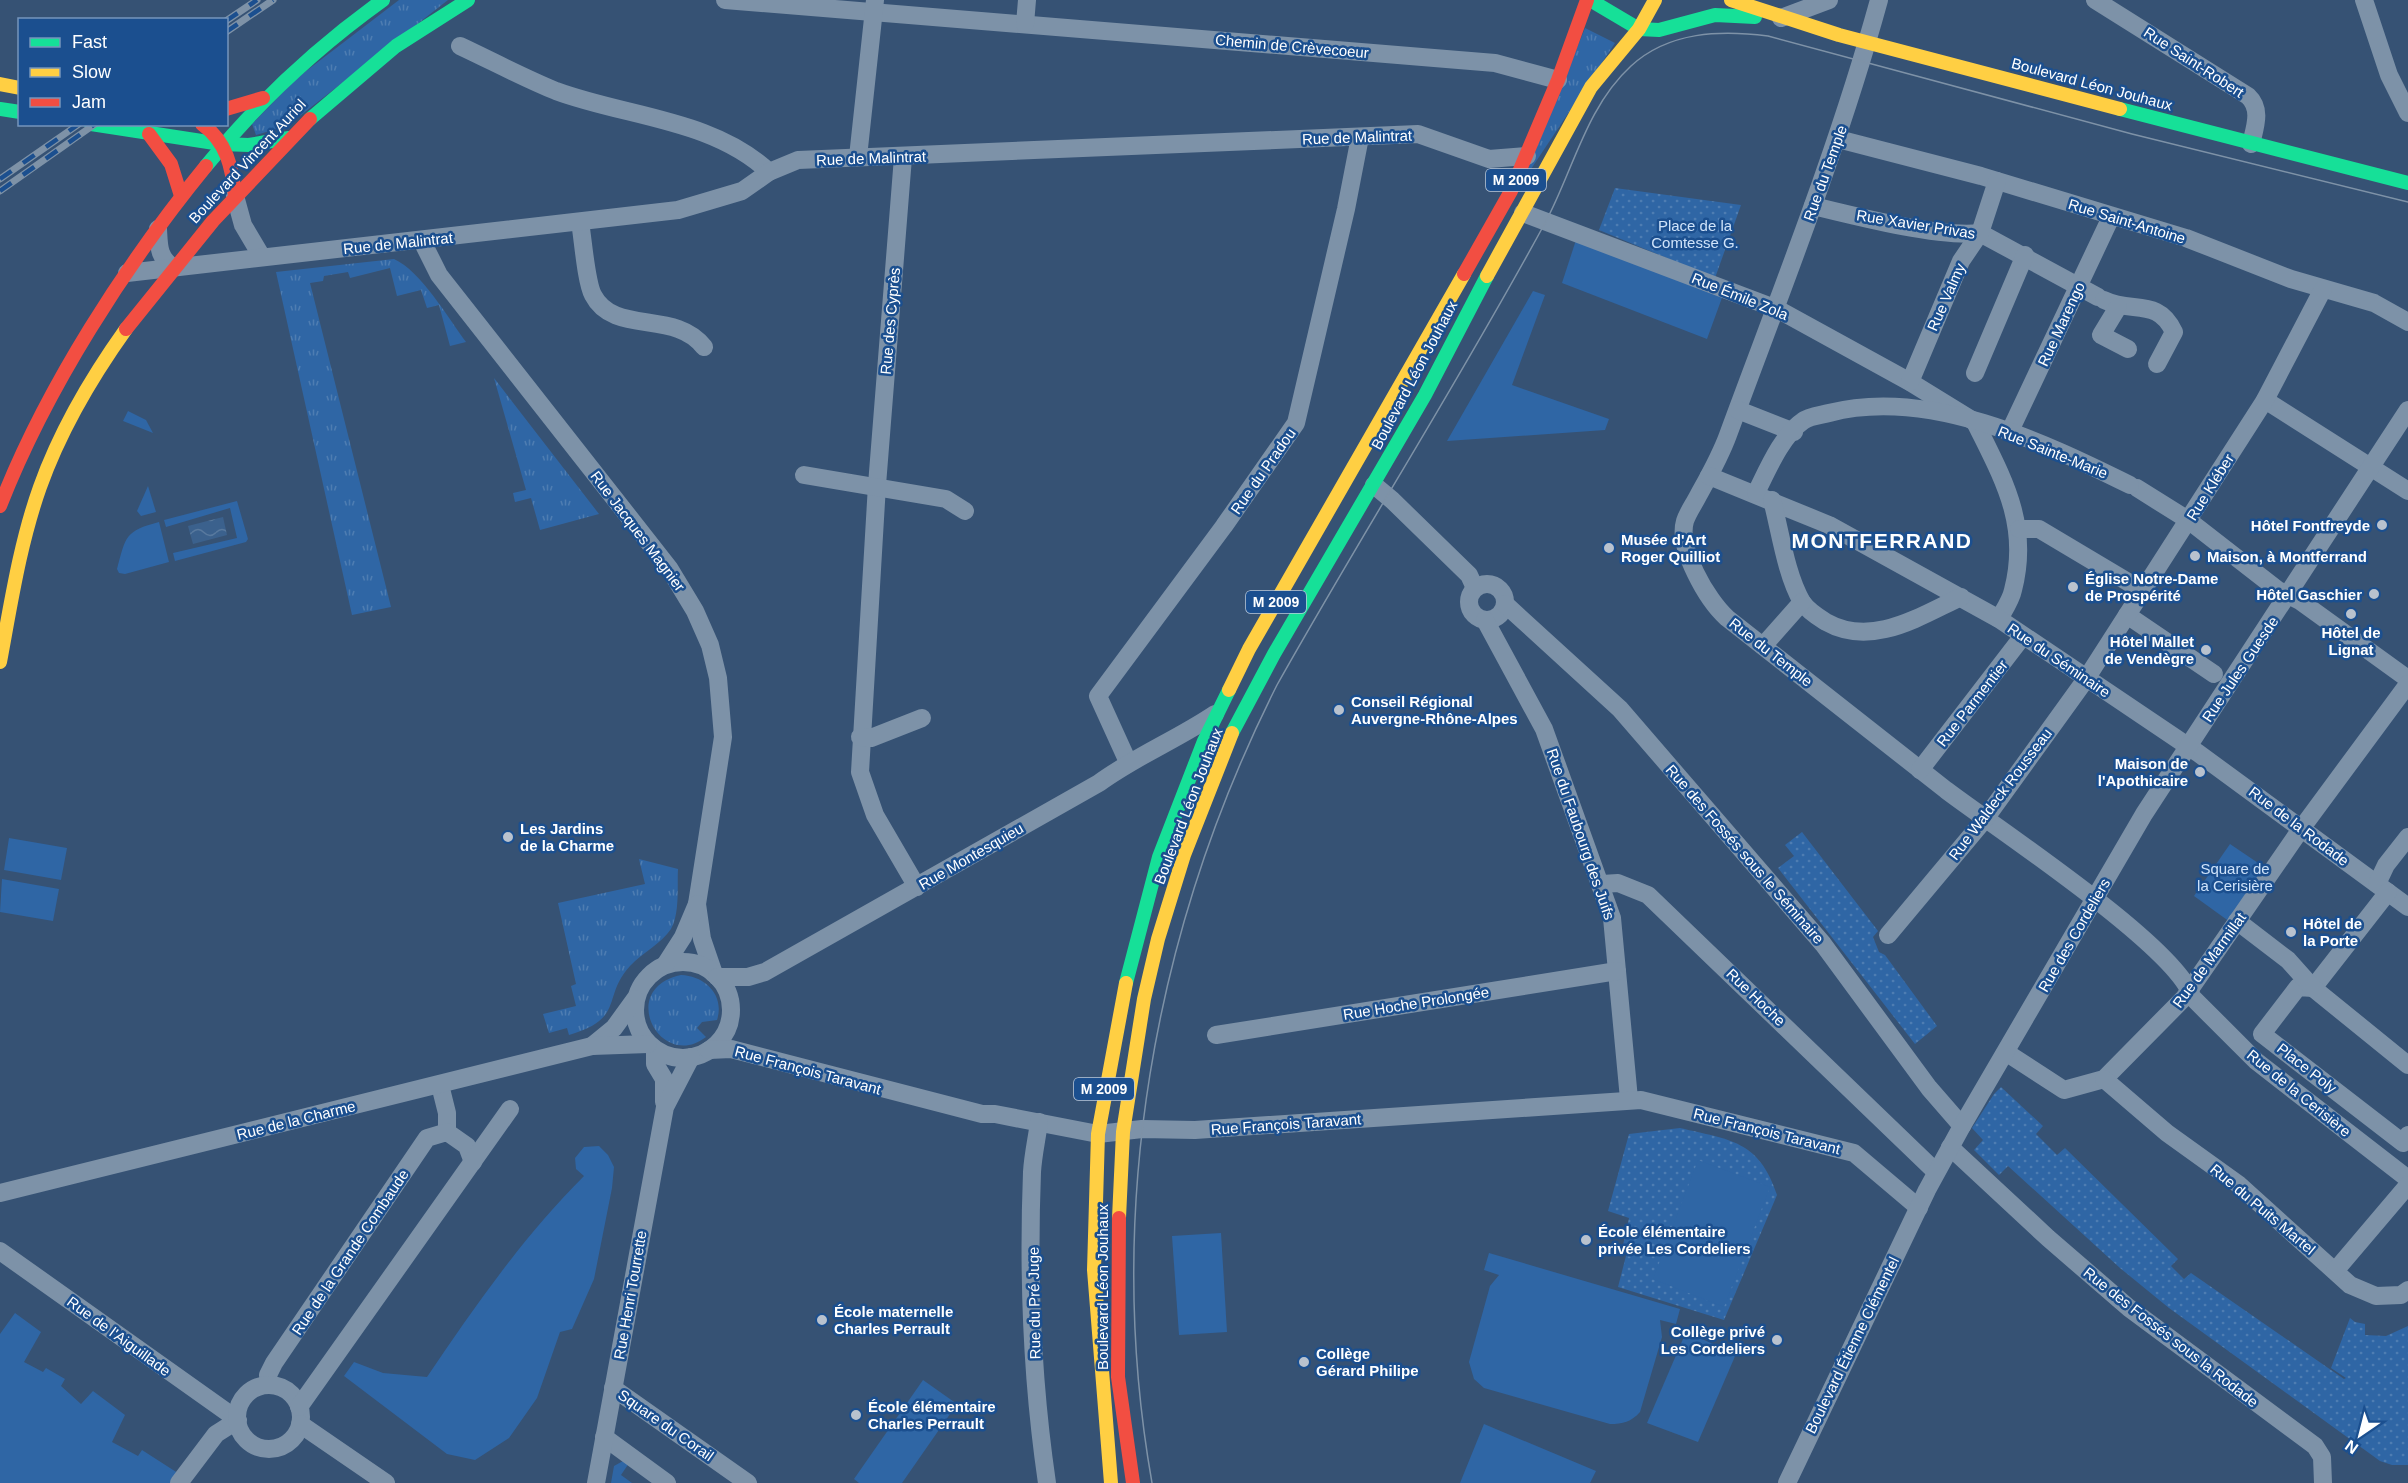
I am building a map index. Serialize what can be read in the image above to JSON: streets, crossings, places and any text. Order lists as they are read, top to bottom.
{
  "streets": {
    "main road": ["Boulevard Léon Jouhaux", "Boulevard Vincent Auriol", "M 2009"],
    "street": [
      "Chemin de Crèvecoeur",
      "Rue Saint-Robert",
      "Rue de Malintrat",
      "Rue du Temple",
      "Rue Saint-Antoine",
      "Rue Xavier Privas",
      "Rue Émile Zola",
      "Rue Valmy",
      "Rue des Cyprès",
      "Rue Marengo",
      "Rue Sainte-Marie",
      "Rue du Pradou",
      "Rue Kléber",
      "Rue Jacques Magnier",
      "Rue du Séminaire",
      "Rue Jules Guesde",
      "Rue Parmentier",
      "Rue Waldeck Rousseau",
      "Rue de la Rodade",
      "Rue du Faubourg des Juifs",
      "Rue des Fossés sous le Séminaire",
      "Rue Montesquieu",
      "Rue des Cordeliers",
      "Rue de Marmillat",
      "Rue Hoche",
      "Rue Hoche Prolongée",
      "Place Poly",
      "Rue François Taravant",
      "Rue de la Cerisière",
      "Rue de la Charme",
      "Rue du Puits Martel",
      "Rue de la Grande Combaude",
      "Rue Henri Tourrette",
      "Rue du Pré Juge",
      "Rue de l'Aiguillade",
      "Rue des Fossés sous la Rodade",
      "Boulevard Étienne Clémentel",
      "Square du Corail"
    ]
  },
  "crossings": [
    ["Chemin de Crèvecoeur", "Boulevard Léon Jouhaux"],
    ["Rue Saint-Robert", "Boulevard Léon Jouhaux"],
    ["Boulevard Léon Jouhaux", "Rue de Malintrat"],
    ["Boulevard Léon Jouhaux", "Rue du Temple"],
    ["Boulevard Léon Jouhaux", "Rue Émile Zola"],
    ["Boulevard Léon Jouhaux", "Rue Montesquieu"],
    ["Boulevard Léon Jouhaux", "Rue François Taravant"],
    ["Rue de Malintrat", "Boulevard Vincent Auriol"],
    ["Rue de Malintrat", "Rue des Cyprès"],
    ["Rue de Malintrat", "Rue du Pradou"],
    ["Rue de Malintrat", "Rue Jacques Magnier"],
    ["Rue du Temple", "Rue Saint-Antoine"],
    ["Rue du Temple", "Rue Xavier Privas"],
    ["Rue du Temple", "Rue Émile Zola"],
    ["Rue du Temple", "Rue du Séminaire"],
    ["Rue du Temple", "Rue Parmentier"],
    ["Rue du Temple", "Rue Waldeck Rousseau"],
    ["Rue du Temple", "Rue des Cordeliers"],
    ["Rue du Temple", "Rue de la Cerisière"],
    ["Rue Saint-Antoine", "Rue Valmy"],
    ["Rue Saint-Antoine", "Rue Marengo"],
    ["Rue Saint-Antoine", "Rue Kléber"],
    ["Rue Xavier Privas", "Rue Valmy"],
    ["Rue Xavier Privas", "Rue Marengo"],
    ["Rue Émile Zola", "Rue Valmy"],
    ["Rue Émile Zola", "Rue Sainte-Marie"],
    ["Rue des Cyprès", "Rue Montesquieu"],
    ["Rue Marengo", "Rue Sainte-Marie"],
    ["Rue Sainte-Marie", "Rue Kléber"],
    ["Rue Sainte-Marie", "Rue du Séminaire"],
    ["Rue Sainte-Marie", "Rue Jules Guesde"],
    ["Rue du Pradou", "Rue Montesquieu"],
    ["Rue Kléber", "Rue du Séminaire"],
    ["Rue Kléber", "Rue Waldeck Rousseau"],
    ["Rue du Séminaire", "Rue Jules Guesde"],
    ["Rue du Séminaire", "Rue Parmentier"],
    ["Rue du Séminaire", "Rue Waldeck Rousseau"],
    ["Rue du Séminaire", "Rue de la Rodade"],
    ["Rue du Séminaire", "Rue des Cordeliers"],
    ["Rue Jules Guesde", "Rue de la Rodade"],
    ["Rue Jules Guesde", "Rue des Cordeliers"],
    ["Rue de la Rodade", "Rue des Cordeliers"],
    ["Rue de la Rodade", "Rue de Marmillat"],
    ["Rue de la Rodade", "Place Poly"],
    ["Rue du Faubourg des Juifs", "Rue des Fossés sous le Séminaire"],
    ["Rue du Faubourg des Juifs", "Rue Hoche"],
    ["Rue du Faubourg des Juifs", "Rue Hoche Prolongée"],
    ["Rue du Faubourg des Juifs", "Rue François Taravant"],
    ["Rue des Fossés sous le Séminaire", "Rue des Cordeliers"],
    ["Rue Montesquieu", "Rue François Taravant"],
    ["Rue des Cordeliers", "Rue de Marmillat"],
    ["Rue des Cordeliers", "Rue Hoche"],
    ["Rue des Cordeliers", "Rue de la Cerisière"],
    ["Rue des Cordeliers", "Rue des Fossés sous la Rodade"],
    ["Rue des Cordeliers", "Boulevard Étienne Clémentel"],
    ["Rue de Marmillat", "Rue de la Cerisière"],
    ["Rue de Marmillat", "Rue du Puits Martel"],
    ["Rue Hoche", "Boulevard Étienne Clémentel"],
    ["Rue François Taravant", "Rue du Pré Juge"],
    ["Rue François Taravant", "Boulevard Étienne Clémentel"],
    ["Rue de la Grande Combaude", "Rue de l'Aiguillade"],
    ["Rue Henri Tourrette", "Square du Corail"]
  ],
  "districts": ["MONTFERRAND"],
  "parks": ["Place de la Comtesse G.", "Square de la Cerisière"],
  "places": [
    "Hôtel Fontfreyde",
    "Musée d'Art Roger Quilliot",
    "Maison, à Montferrand",
    "Église Notre-Dame de Prospérité",
    "Hôtel Gaschier",
    "Hôtel de Lignat",
    "Hôtel Mallet de Vendègre",
    "Conseil Régional Auvergne-Rhône-Alpes",
    "Maison de l'Apothicaire",
    "Les Jardins de la Charme",
    "Hôtel de la Porte",
    "École élémentaire privée Les Cordeliers",
    "École maternelle Charles Perrault",
    "Collège privé Les Cordeliers",
    "Collège Gérard Philipe",
    "École élémentaire Charles Perrault"
  ],
  "legend": ["Fast", "Slow", "Jam"],
  "north": "bottom left"
}
